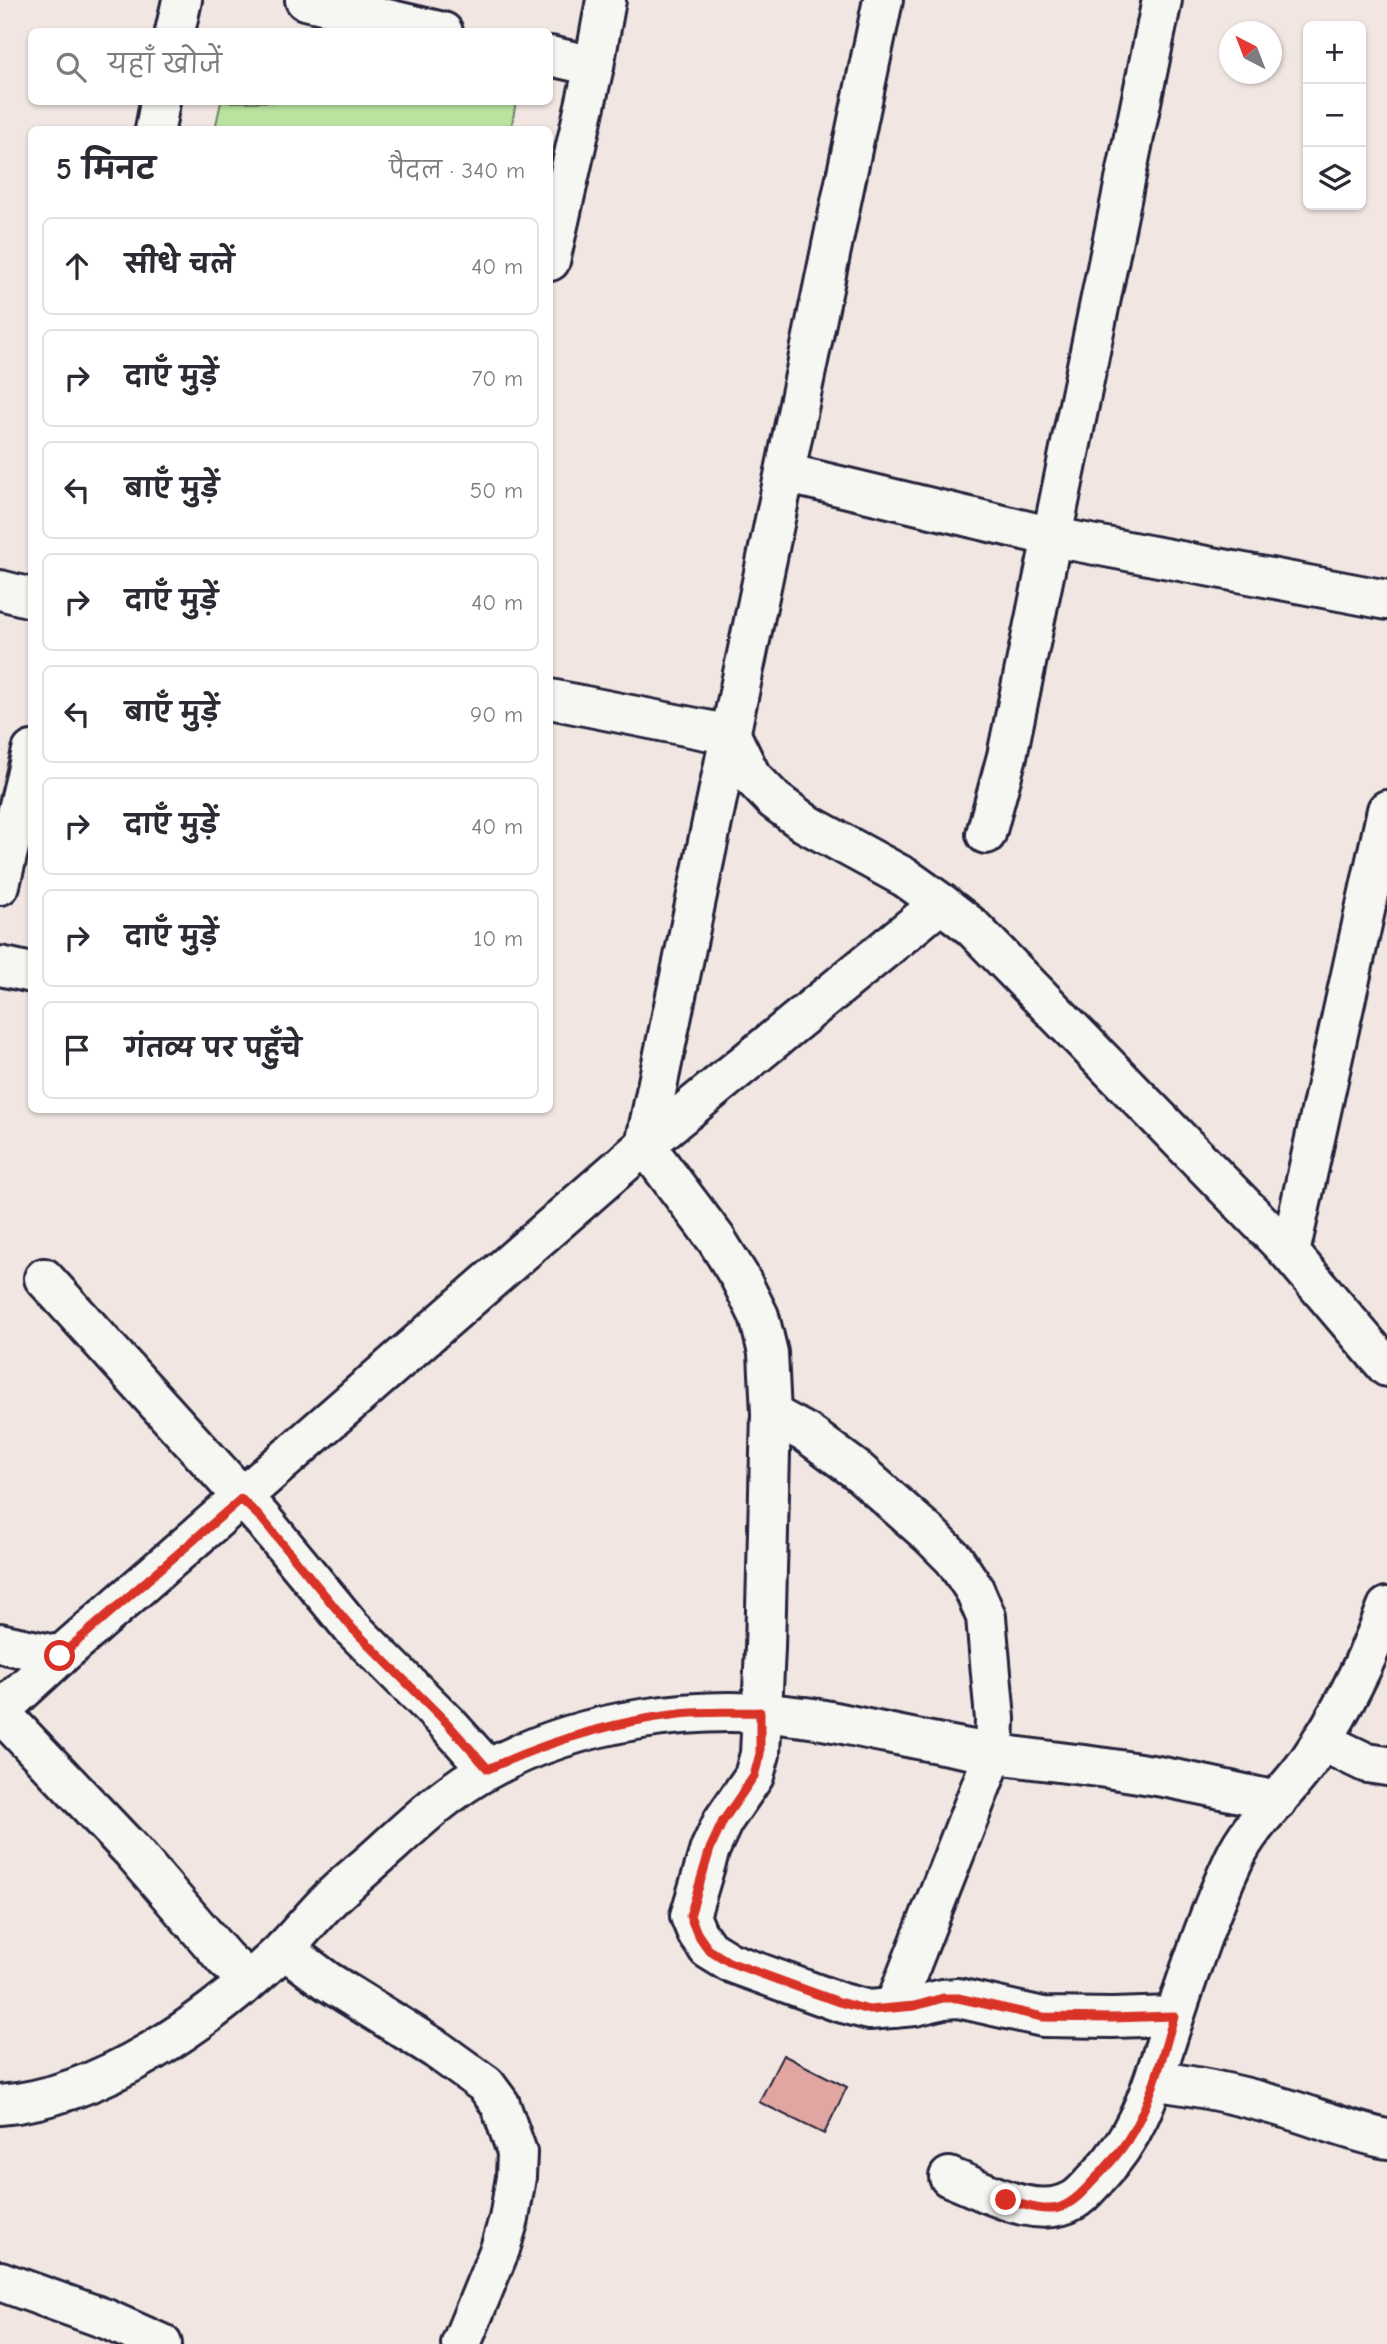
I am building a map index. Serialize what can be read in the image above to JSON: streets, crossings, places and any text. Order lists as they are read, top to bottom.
{
  "north": "top left",
  "page": {
    "map_buttons": ["+", "−"],
    "search": "यहाँ खोजें",
    "heading": ["5 मिनट", "पैदल · 340 m"],
    "list": [
      ["सीधे चलें", "40 m"],
      ["दाएँ मुड़ें", "70 m"],
      ["बाएँ मुड़ें", "50 m"],
      ["दाएँ मुड़ें", "40 m"],
      ["बाएँ मुड़ें", "90 m"],
      ["दाएँ मुड़ें", "40 m"],
      ["दाएँ मुड़ें", "10 m"],
      "गंतव्य पर पहुँचे"
    ]
  }
}
